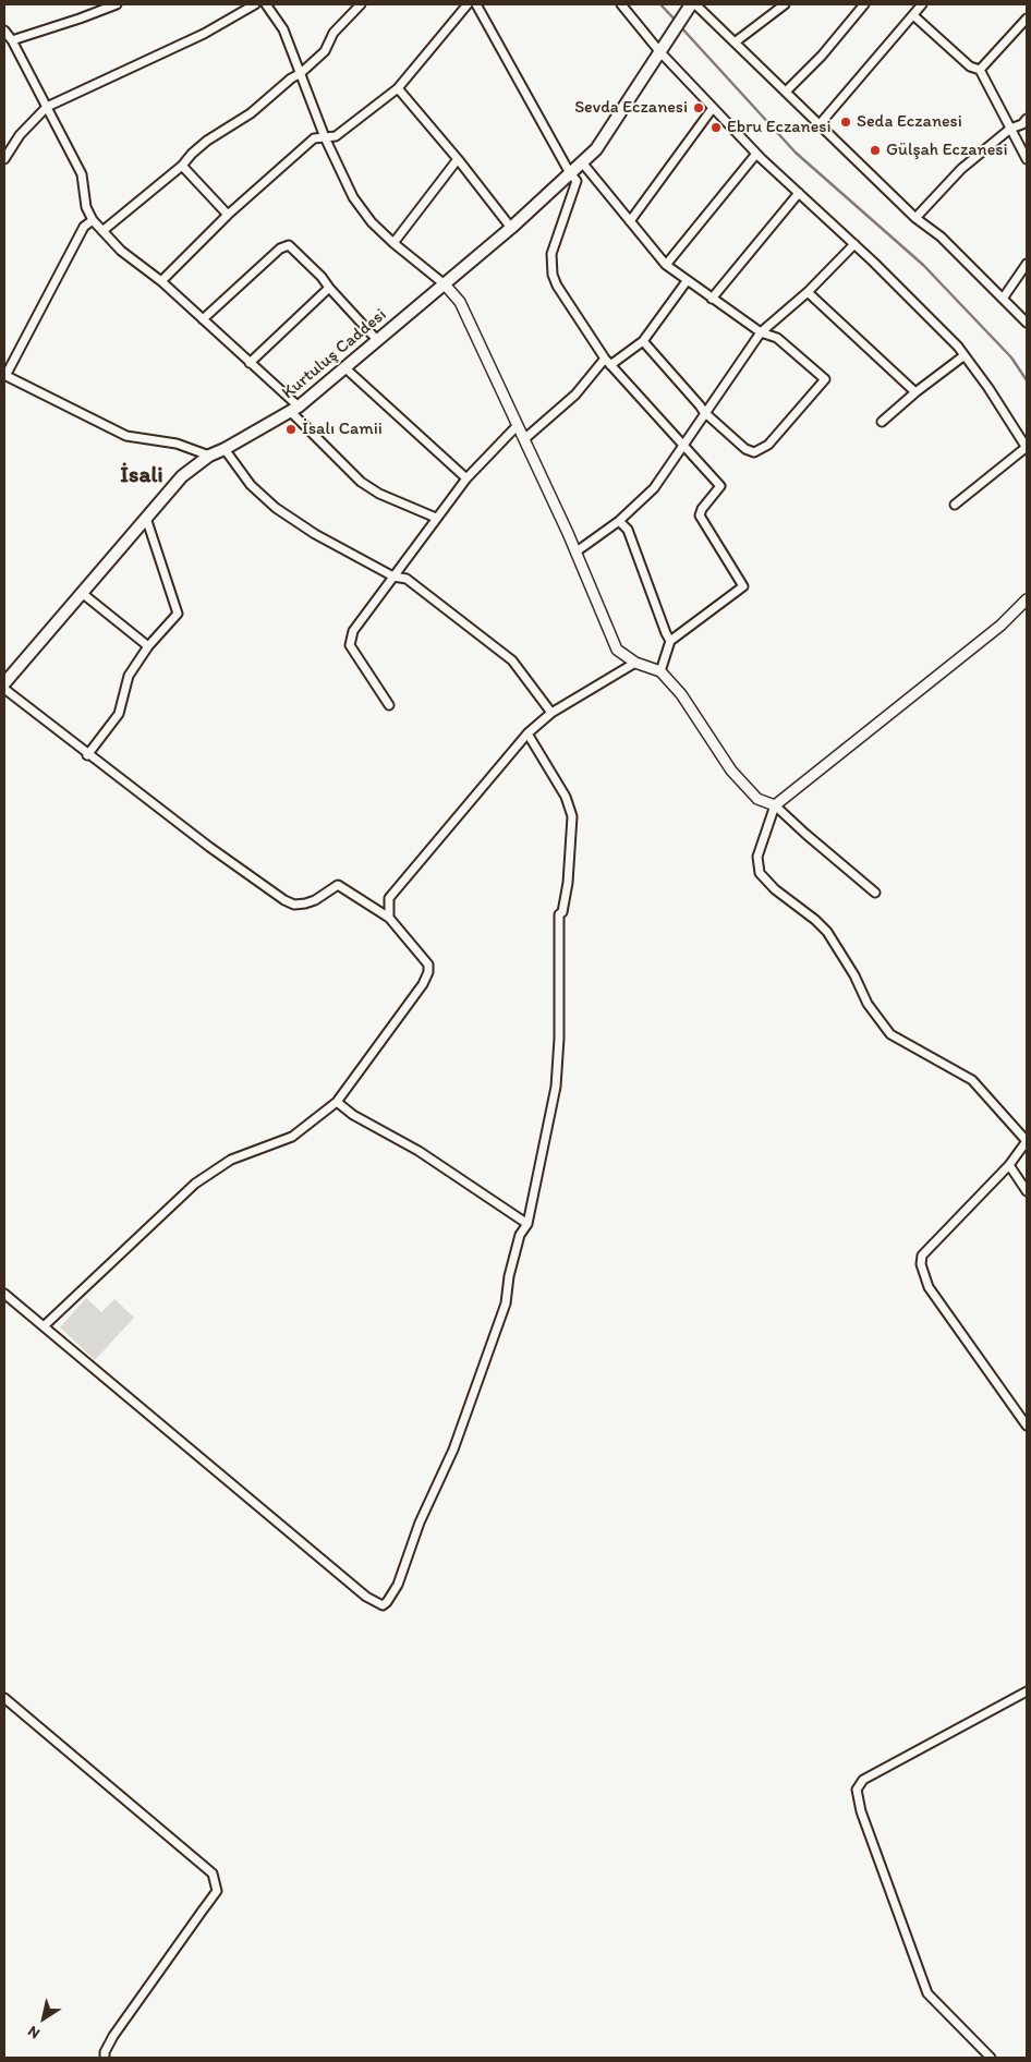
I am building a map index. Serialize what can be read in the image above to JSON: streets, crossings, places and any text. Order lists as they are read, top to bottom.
{
  "streets": {
    "main road": ["Kurtuluş Caddesi"]
  },
  "districts": ["İsali"],
  "places": [
    "Sevda Eczanesi",
    "Seda Eczanesi",
    "Ebru Eczanesi",
    "Gülşah Eczanesi",
    "İsalı Camii"
  ],
  "north": "bottom left"
}
